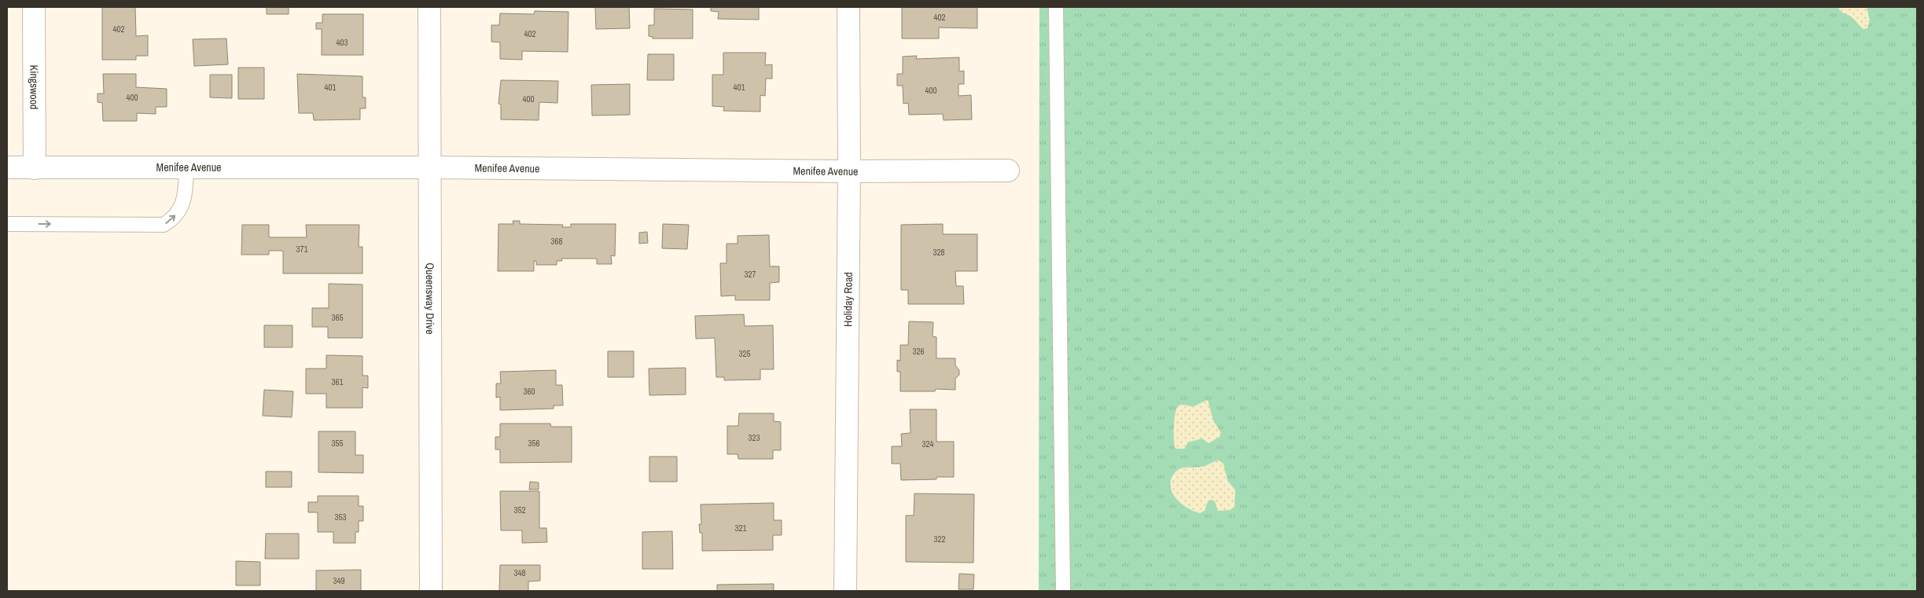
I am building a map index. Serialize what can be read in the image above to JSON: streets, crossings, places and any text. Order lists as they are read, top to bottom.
{
  "streets": {
    "street": [
      "Kingswood",
      "Menifee Avenue",
      "Queensway Drive",
      "Holiday Road"
    ]
  },
  "crossings": [
    ["Kingswood", "Menifee Avenue"],
    ["Menifee Avenue", "Queensway Drive"],
    ["Menifee Avenue", "Holiday Road"]
  ],
  "house_numbers": [
    "402",
    "402",
    "402",
    "403",
    "401",
    "401",
    "400",
    "400",
    "400",
    "368",
    "371",
    "328",
    "327",
    "365",
    "326",
    "325",
    "361",
    "360",
    "323",
    "355",
    "356",
    "324",
    "352",
    "353",
    "321",
    "322",
    "348",
    "349"
  ]
}
